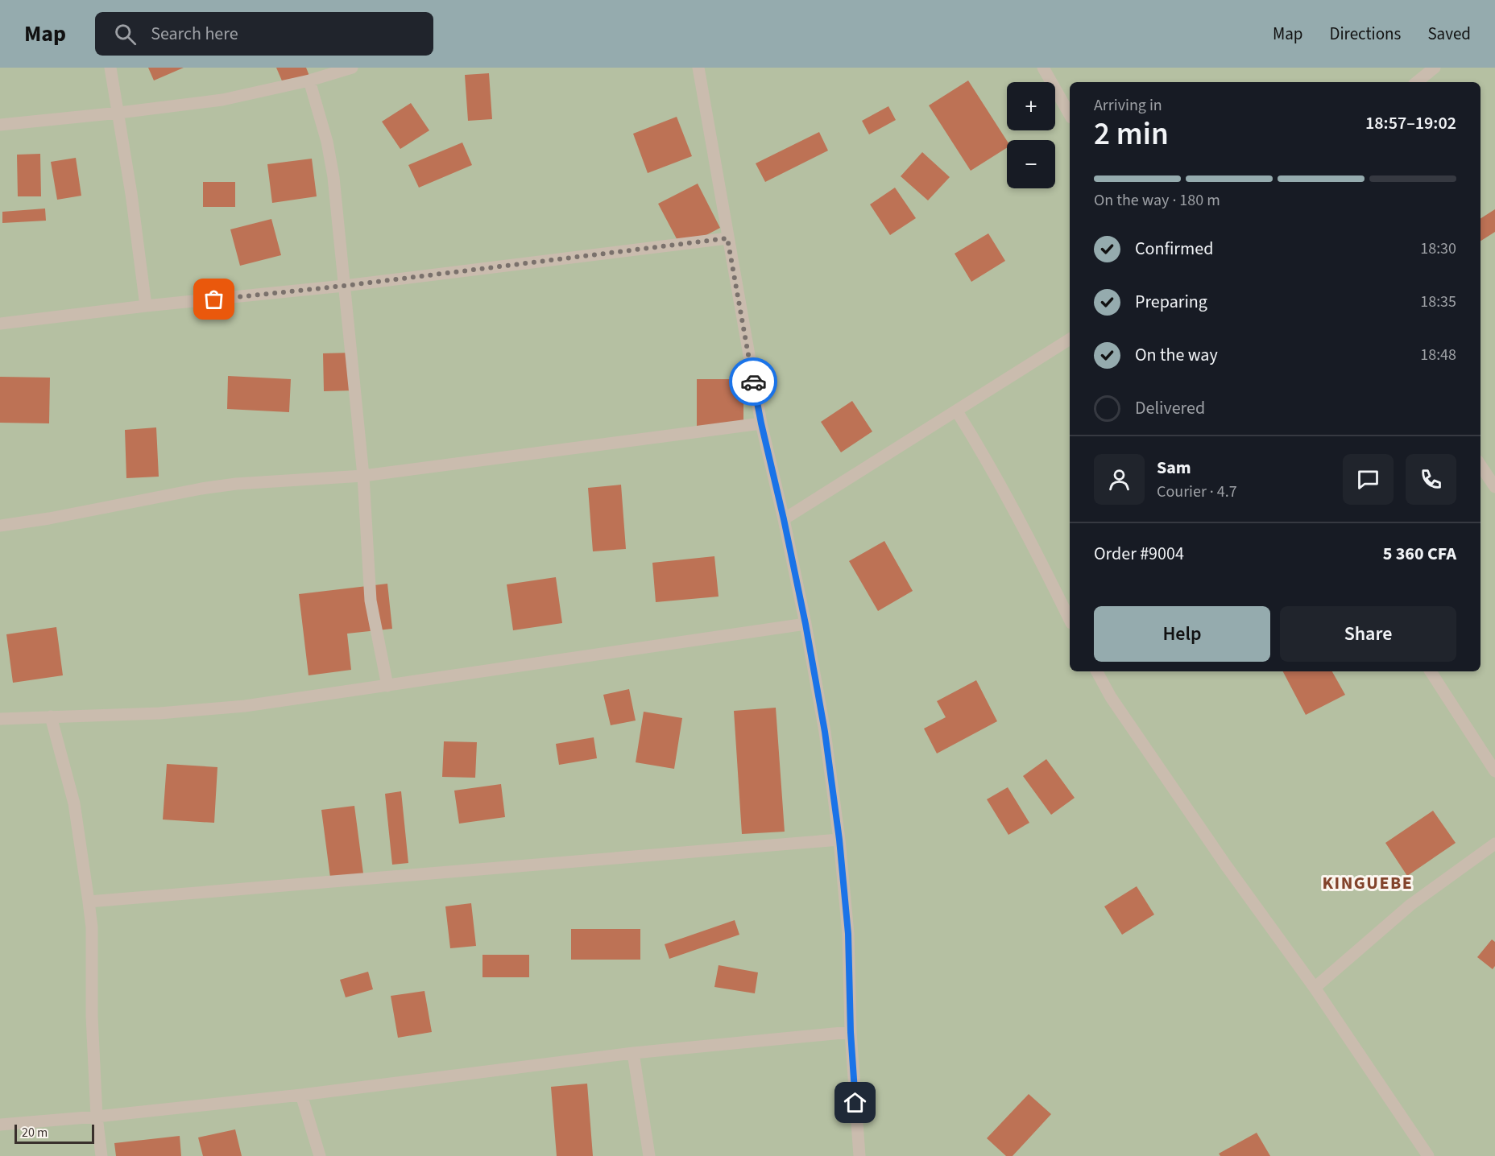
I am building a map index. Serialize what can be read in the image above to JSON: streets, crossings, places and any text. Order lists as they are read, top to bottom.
{
  "districts": ["KINGUEBE"],
  "scale_bar": "20 m",
  "page": {
    "header": "Map",
    "search": "Search here",
    "nav": ["Map", "Directions", "Saved"],
    "map_buttons": ["+", "−"],
    "heading": ["2 min", "Arriving in", "18:57–19:02"],
    "panel": [
      "Sam",
      "Courier · 4.7",
      "Order #9004",
      "5 360 CFA"
    ],
    "bar": "On the way · 180 m",
    "list": [
      ["Confirmed", "18:30"],
      ["Preparing", "18:35"],
      ["On the way", "18:48"],
      "Delivered"
    ],
    "buttons": ["Help", "Share"],
    "scale": "20 m"
  }
}
